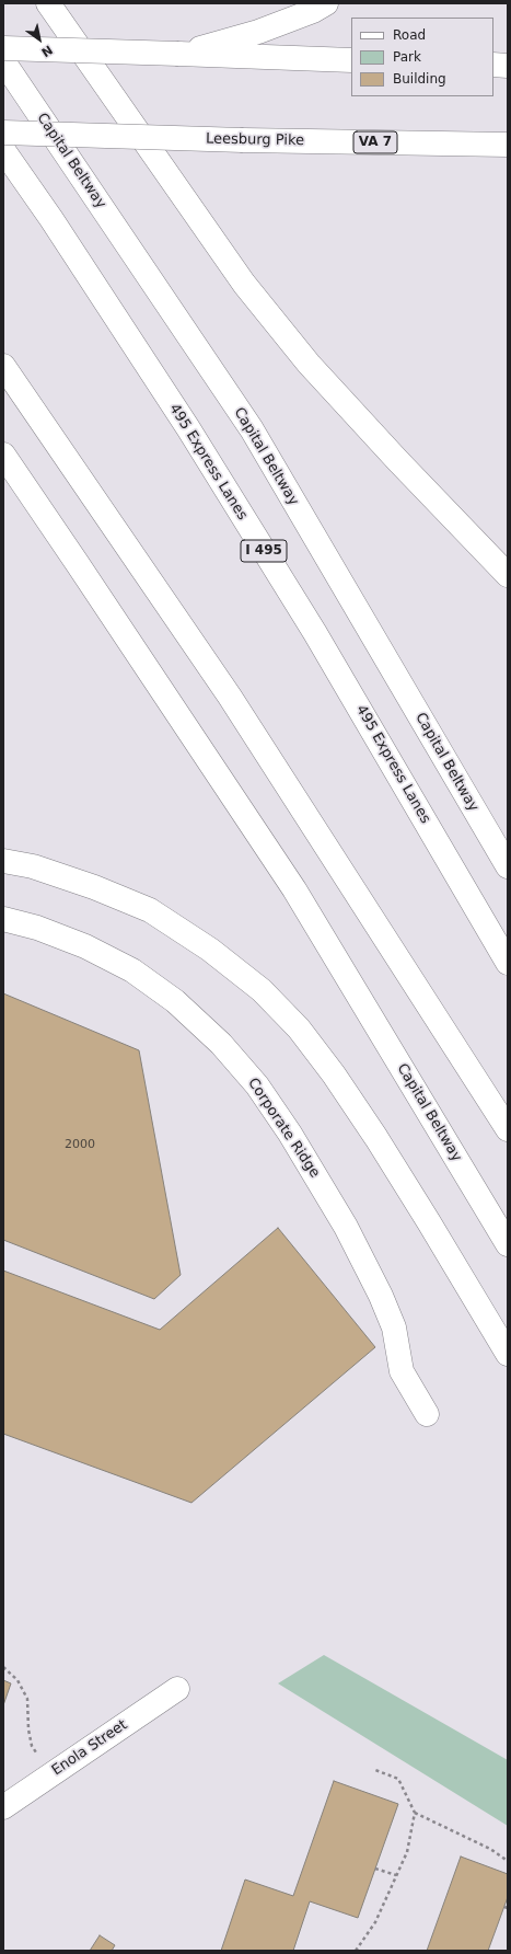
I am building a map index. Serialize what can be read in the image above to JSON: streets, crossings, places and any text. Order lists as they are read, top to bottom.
{
  "streets": {
    "main road": [
      "Leesburg Pike",
      "VA 7",
      "Capital Beltway",
      "495 Express Lanes",
      "I 495",
      "Corporate Ridge",
      "Enola Street"
    ]
  },
  "house_numbers": ["2000"],
  "legend": ["Road", "Park", "Building"],
  "north": "bottom right"
}
